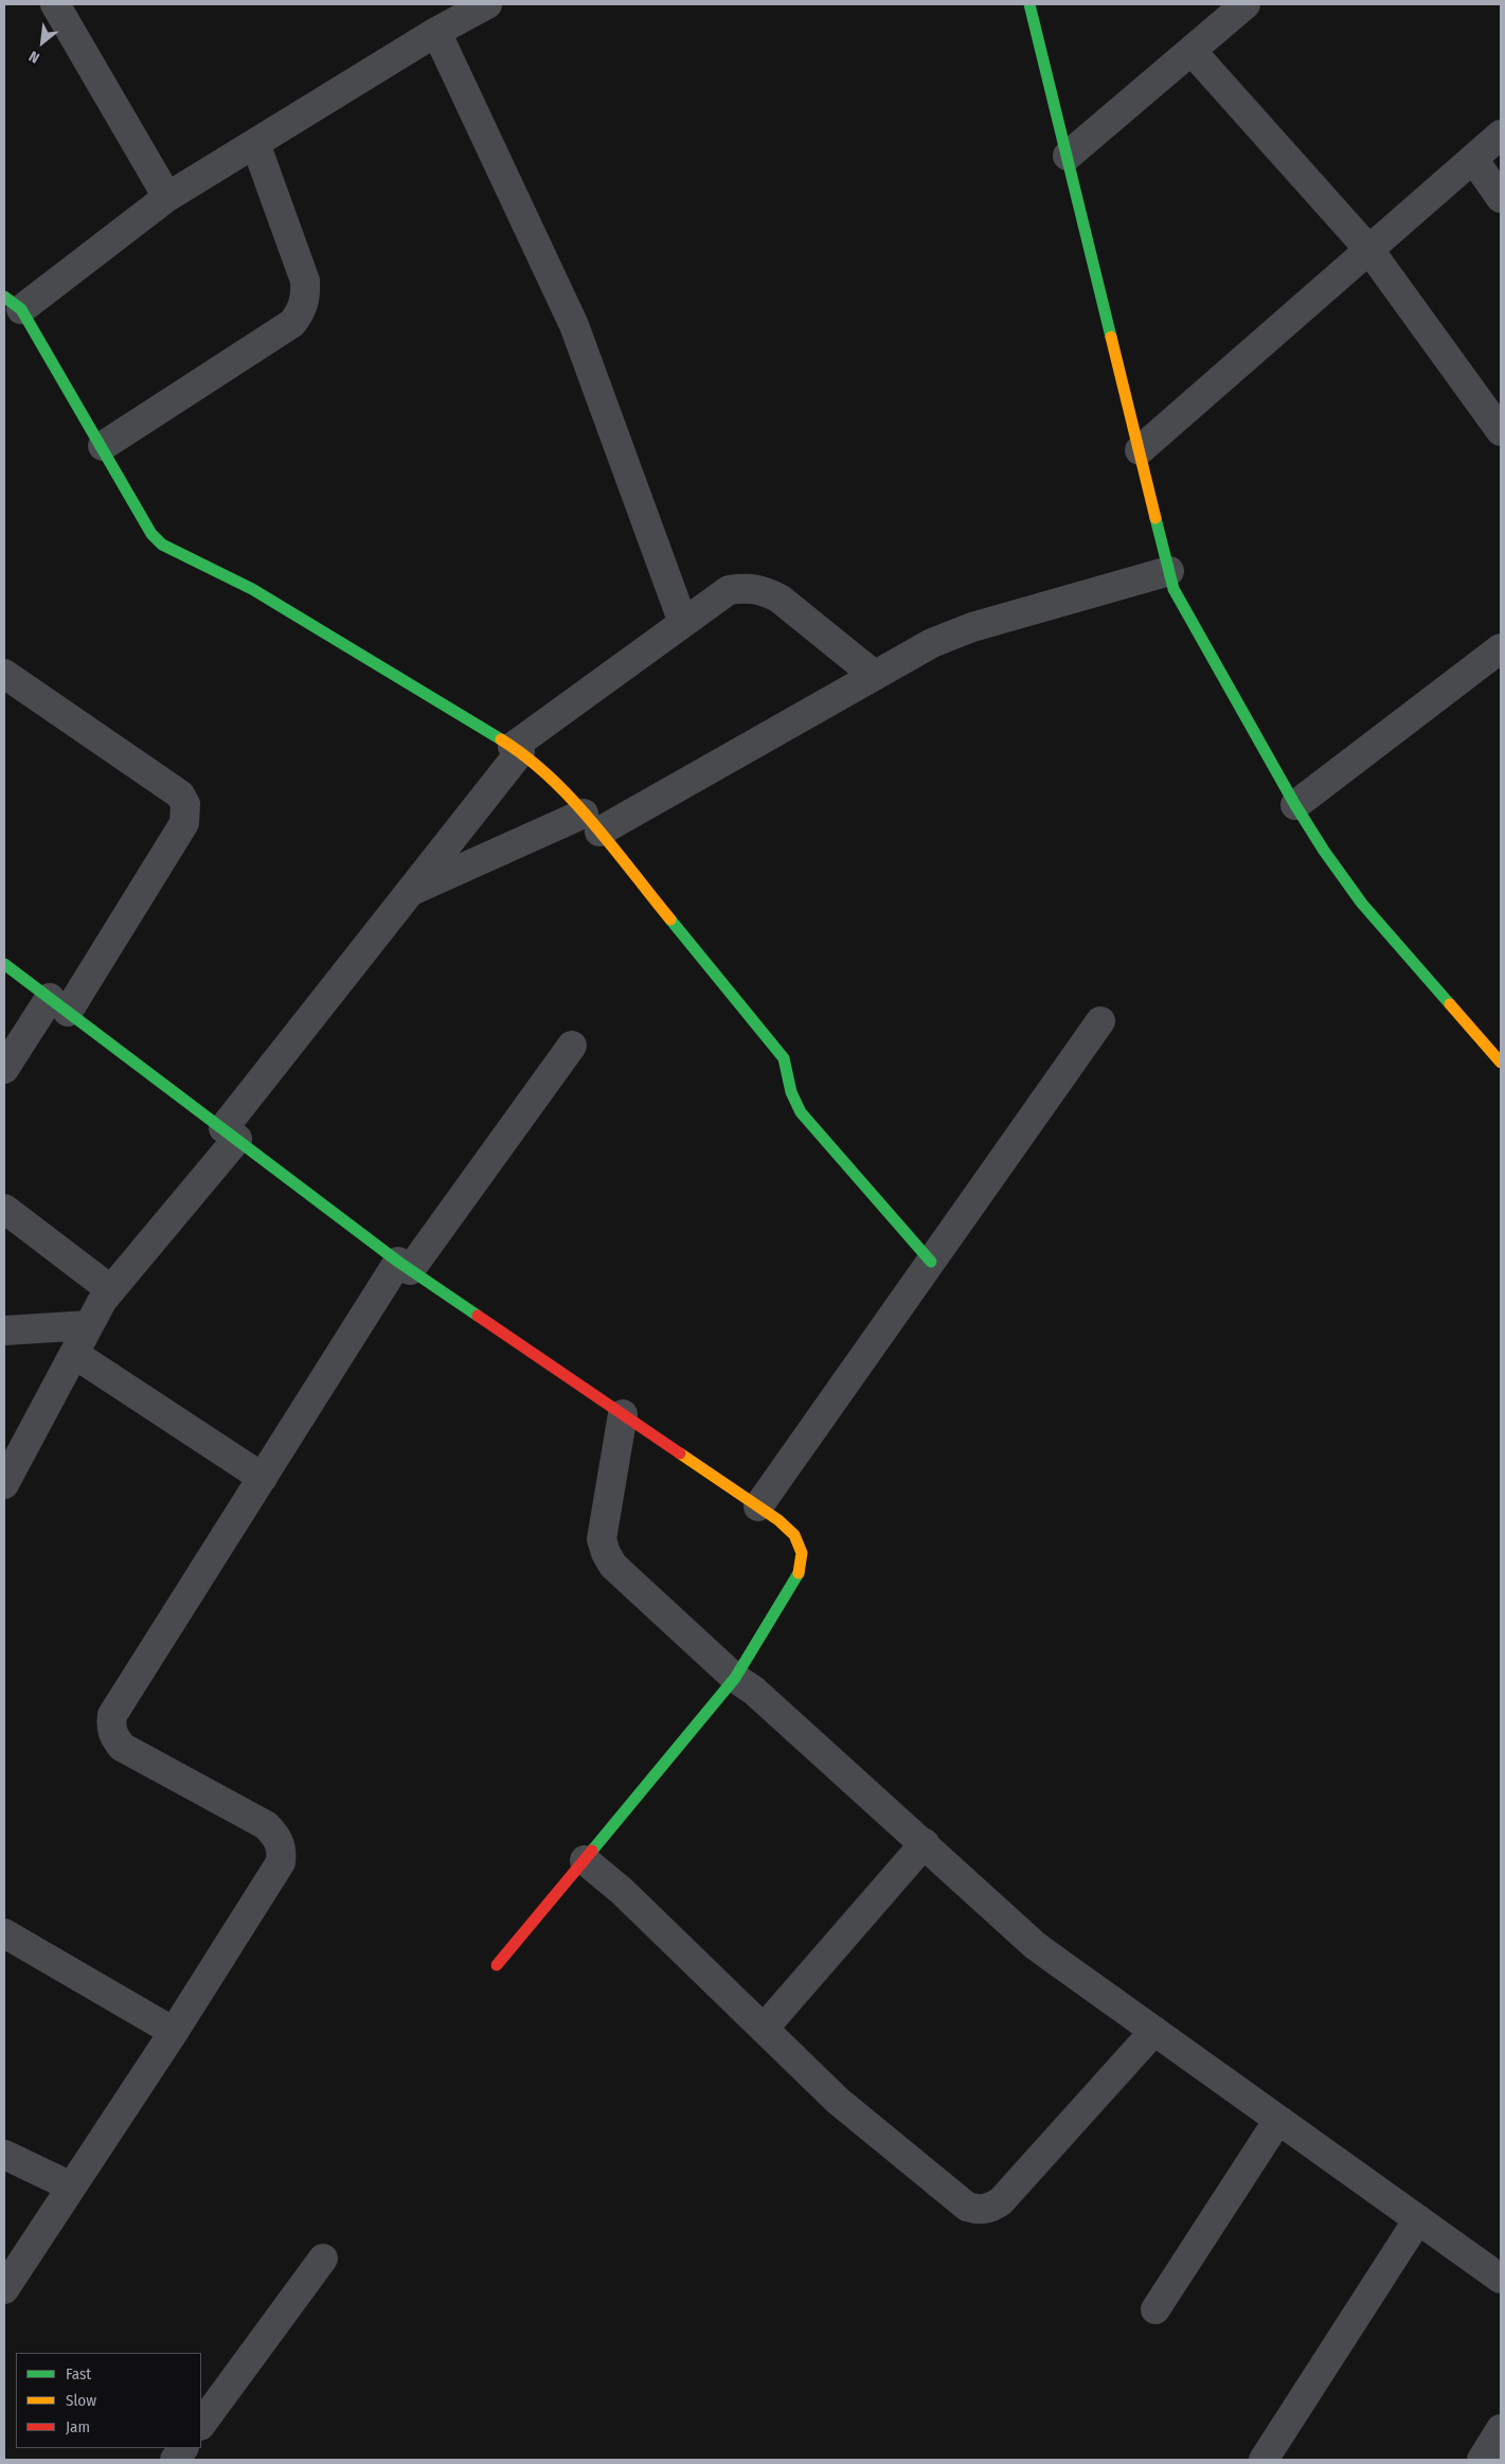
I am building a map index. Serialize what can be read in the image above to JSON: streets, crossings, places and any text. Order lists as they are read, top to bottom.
{
  "legend": ["Fast", "Slow", "Jam"],
  "north": "bottom left"
}
